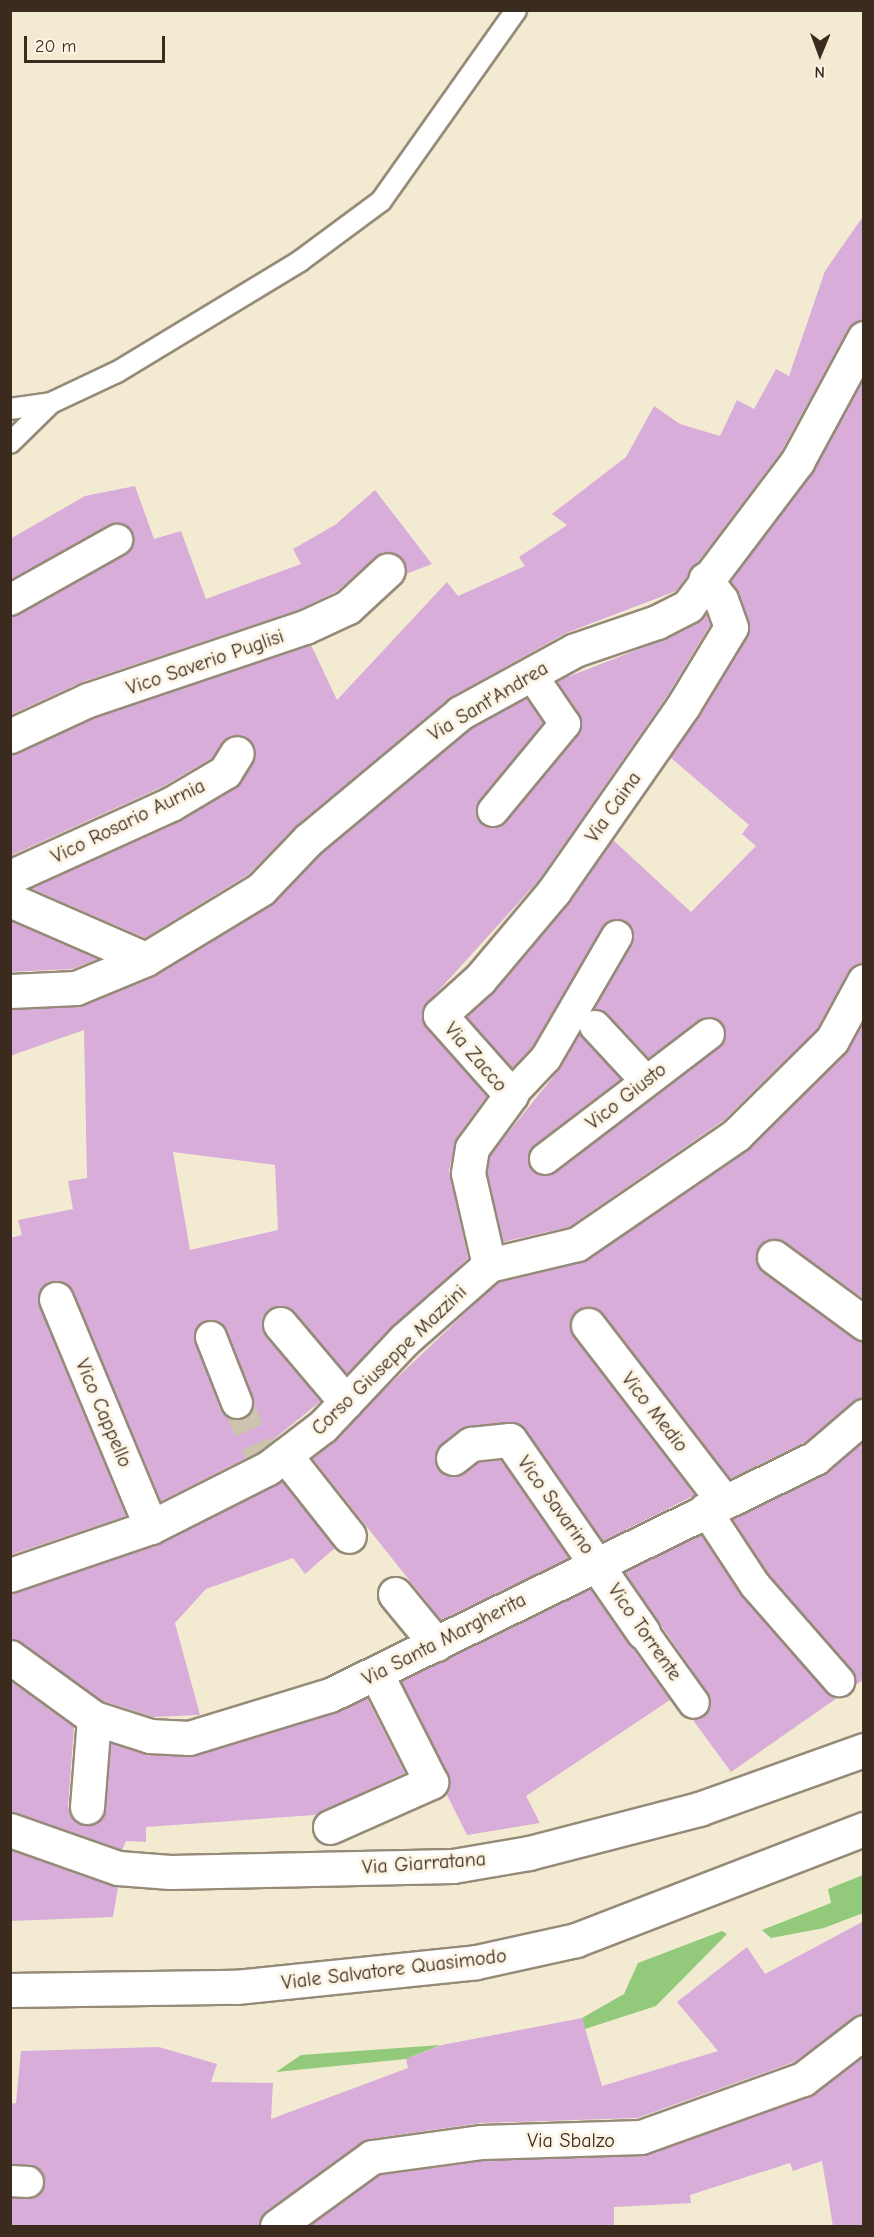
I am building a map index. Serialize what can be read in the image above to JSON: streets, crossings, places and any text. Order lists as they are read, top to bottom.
{
  "streets": {
    "street": [
      "Vico Saverio Puglisi",
      "Via Sant'Andrea",
      "Via Caina",
      "Vico Rosario Aurnia",
      "Via Zacco",
      "Vico Giusto",
      "Corso Giuseppe Mazzini",
      "Vico Medio",
      "Vico Cappello",
      "Vico Savarino",
      "Vico Torrente",
      "Via Santa Margherita",
      "Via Giarratana",
      "Viale Salvatore Quasimodo",
      "Via Sbalzo"
    ]
  },
  "crossings": [
    ["Via Sant'Andrea", "Via Caina"],
    ["Via Caina", "Via Zacco"],
    ["Via Zacco", "Corso Giuseppe Mazzini"],
    ["Corso Giuseppe Mazzini", "Vico Cappello"],
    ["Vico Medio", "Via Santa Margherita"],
    ["Vico Savarino", "Vico Torrente"],
    ["Vico Savarino", "Via Santa Margherita"],
    ["Vico Torrente", "Via Santa Margherita"]
  ],
  "scale_bar": "20 m",
  "north": "bottom"
}
